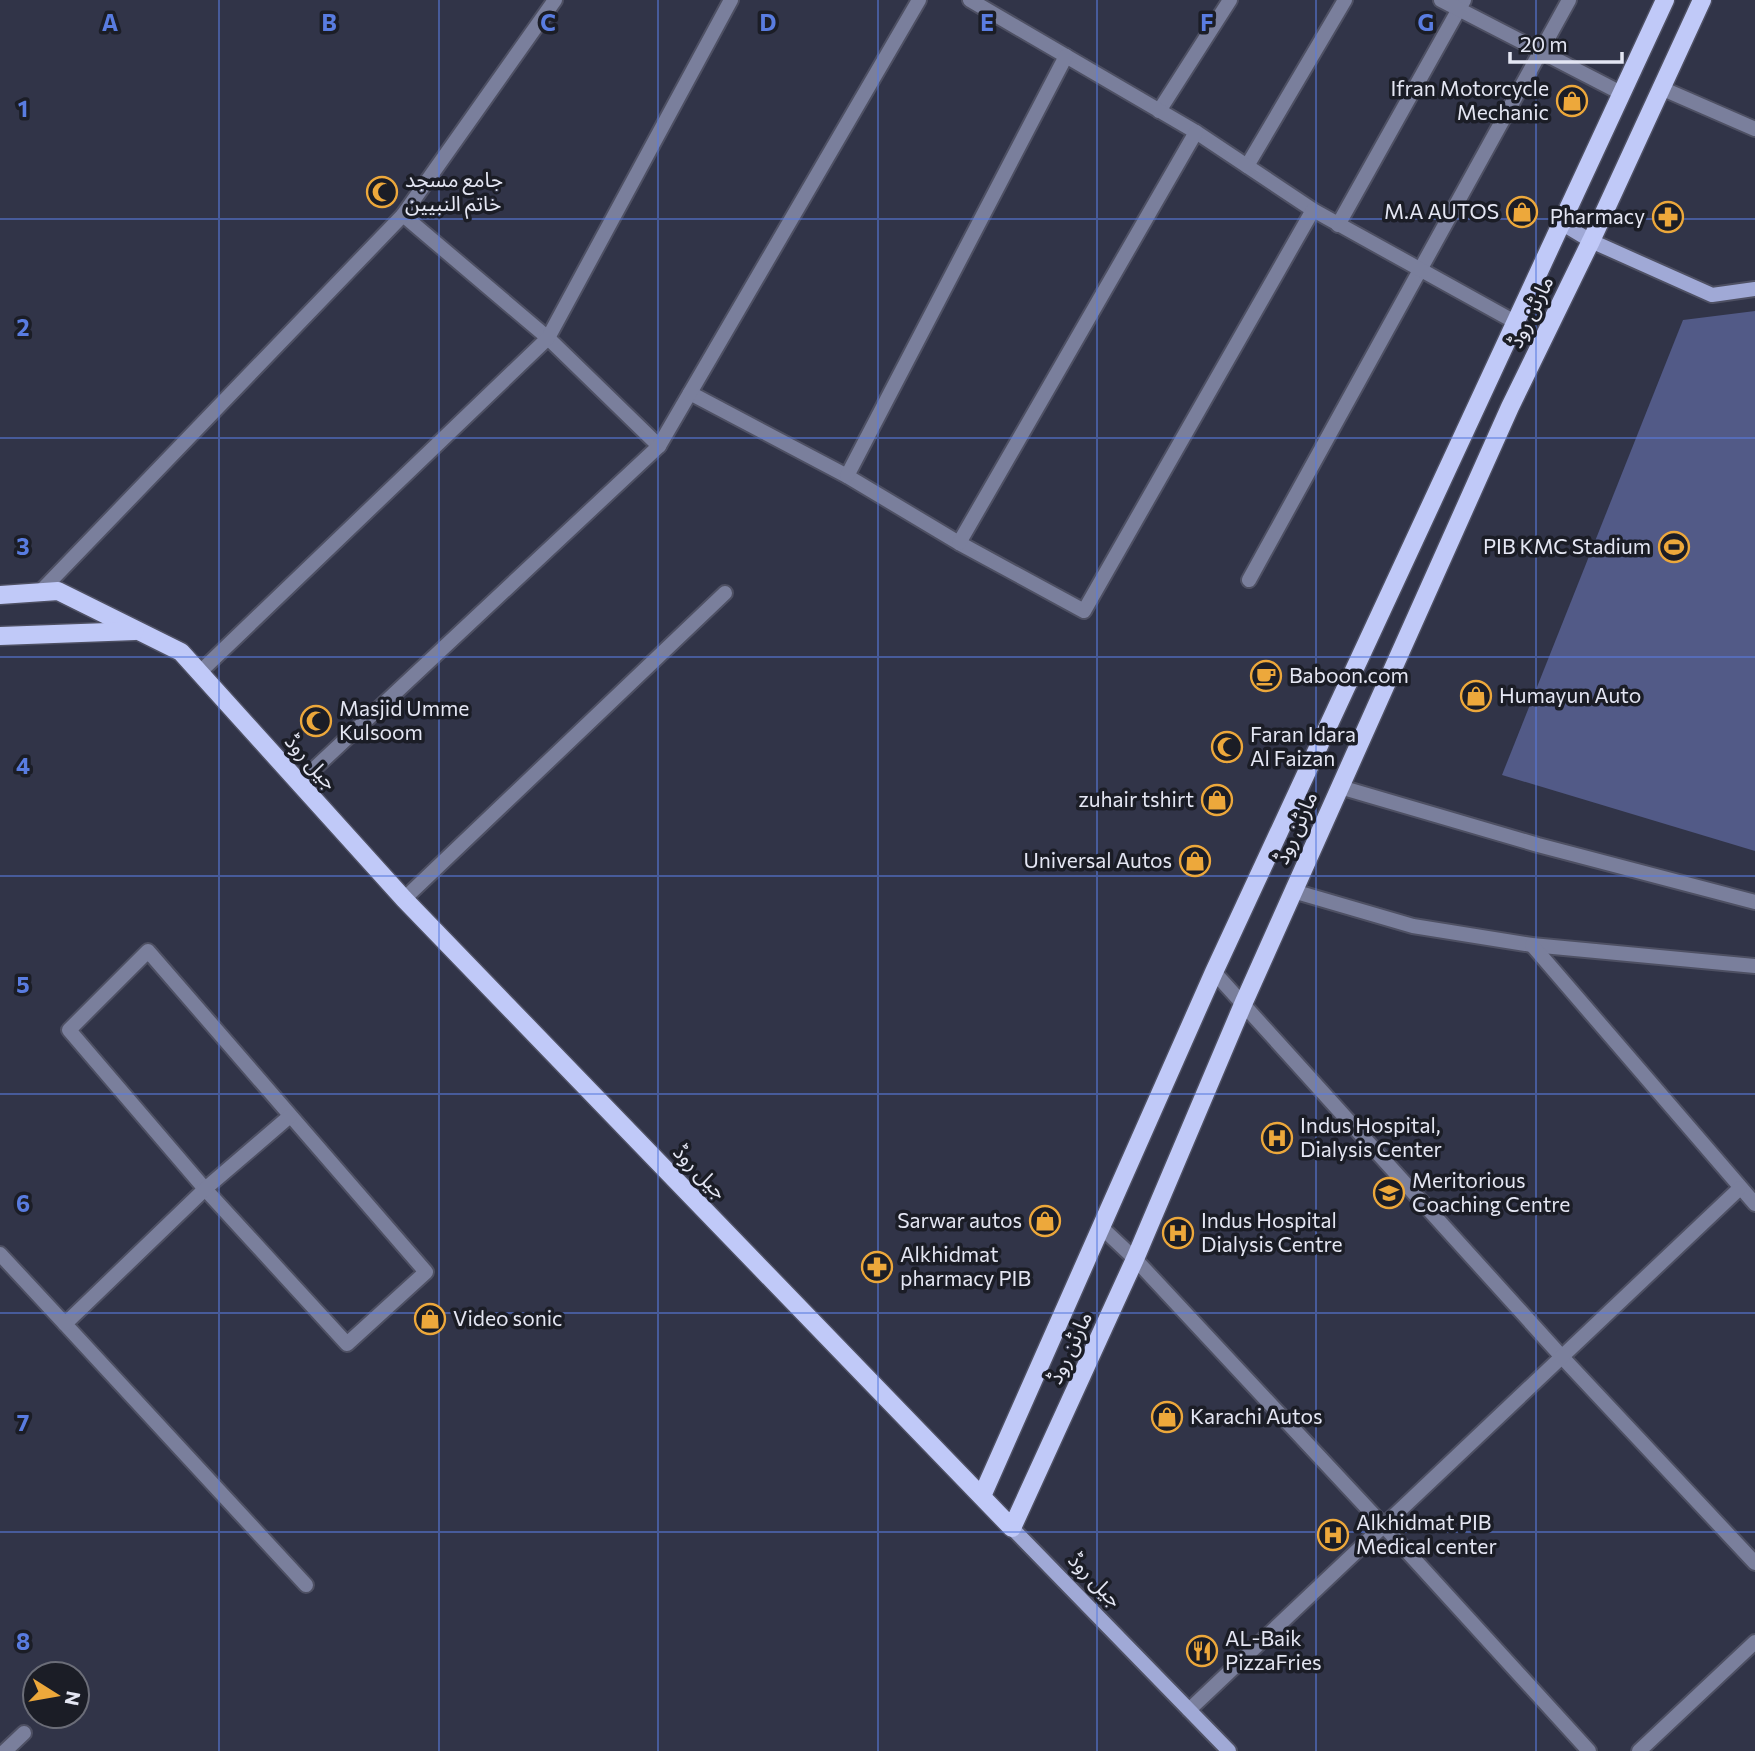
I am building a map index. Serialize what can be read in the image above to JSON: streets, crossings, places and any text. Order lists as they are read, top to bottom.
{
  "streets": {
    "main road": ["مارٹن روڈ", "جیل روڈ"]
  },
  "crossings": [
    ["مارٹن روڈ", "جیل روڈ"]
  ],
  "places": {
    "shop": [
      "Ifran Motorcycle Mechanic",
      "M.A AUTOS",
      "Humayun Auto",
      "zuhair tshirt",
      "Universal Autos",
      "Sarwar autos",
      "Video sonic",
      "Karachi Autos"
    ],
    "mosque": ["جامع مسجد خاتم النبیین", "Masjid Umme Kulsoom", "Faran Idara Al Faizan"],
    "pharmacy": ["Pharmacy", "Alkhidmat pharmacy PIB"],
    "sports": ["PIB KMC Stadium"],
    "cafe": ["Baboon.com"],
    "hospital": ["Indus Hospital, Dialysis Center", "Indus Hospital Dialysis Centre", "Alkhidmat PIB Medical center"],
    "school or university": ["Meritorious Coaching Centre"],
    "restaurant": ["AL-Baik PizzaFries"]
  },
  "scale_bar": "20 m",
  "north": "right",
  "grid": {
    "columns": [
      "A",
      "B",
      "C",
      "D",
      "E",
      "F",
      "G"
    ],
    "rows": [
      "1",
      "2",
      "3",
      "4",
      "5",
      "6",
      "7",
      "8"
    ]
  }
}
